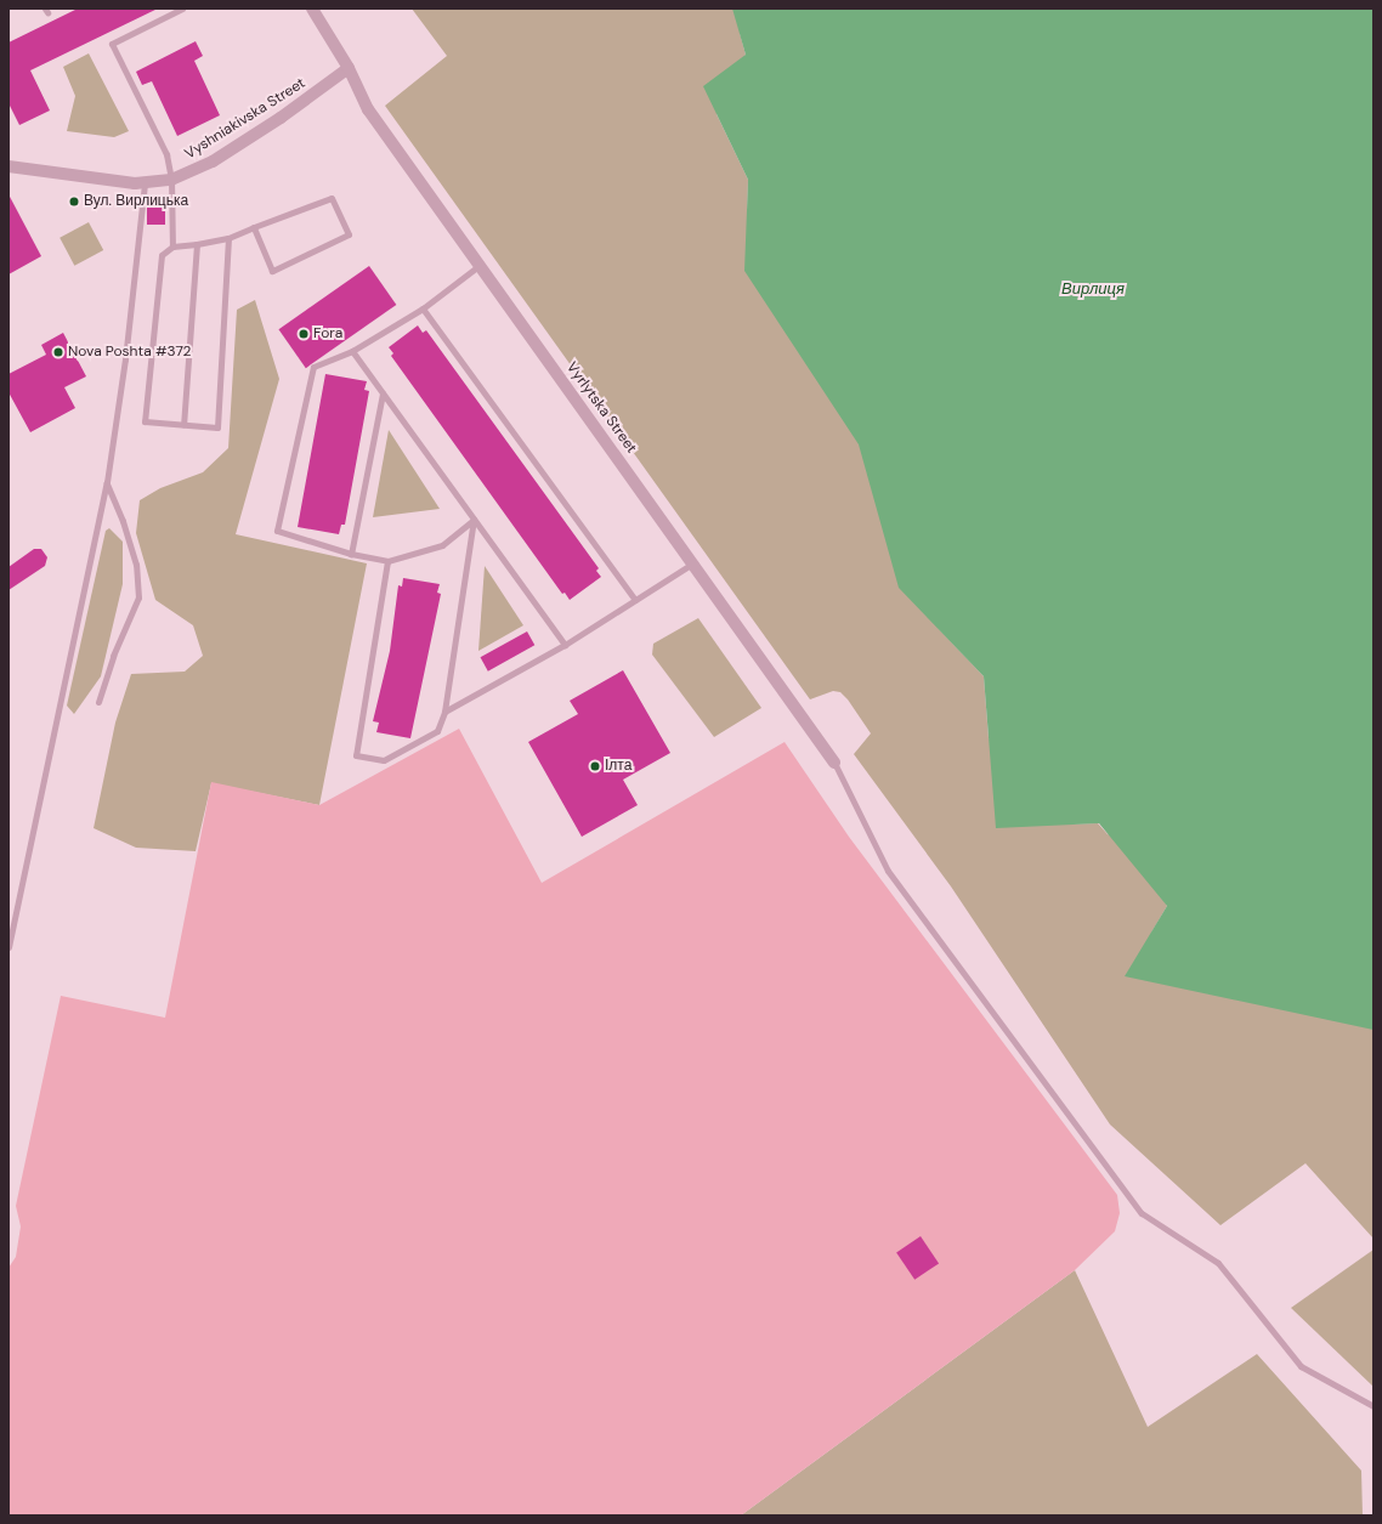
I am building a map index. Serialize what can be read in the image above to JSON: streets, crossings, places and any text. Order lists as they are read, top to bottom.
{
  "streets": {
    "street": ["Vyshniakivska Street", "Vyrlytska Street"]
  },
  "crossings": [
    ["Vyshniakivska Street", "Vyrlytska Street"]
  ],
  "water": ["Вирлиця"],
  "places": [
    "Вул. Вирлицька",
    "Fora",
    "Nova Poshta #372",
    "Ілта"
  ]
}
